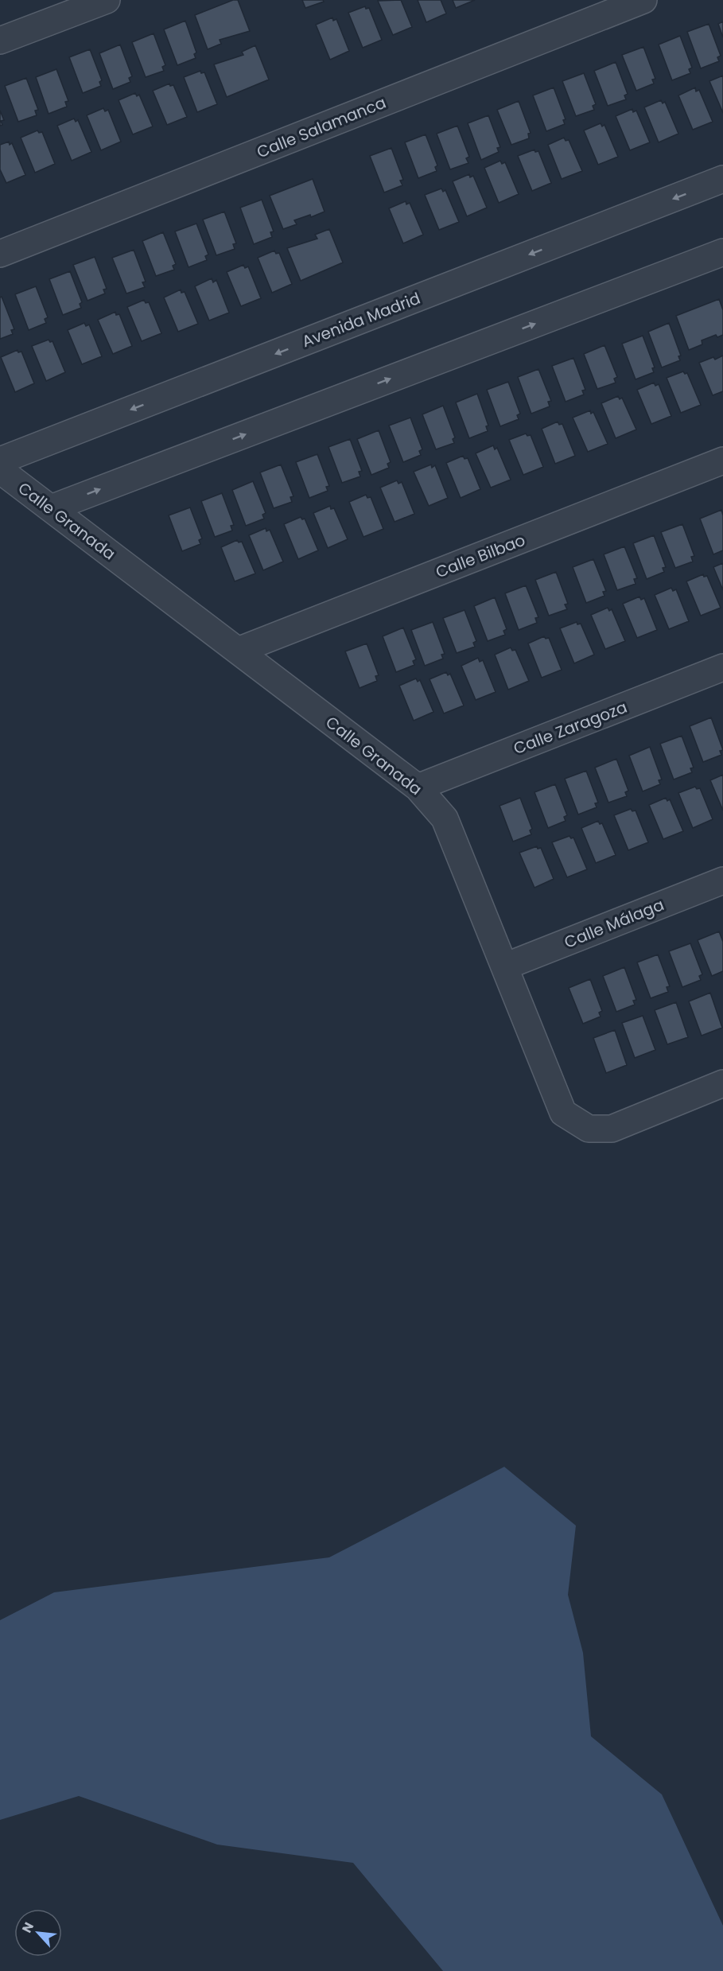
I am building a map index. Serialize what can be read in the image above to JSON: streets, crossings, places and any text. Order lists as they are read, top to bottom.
{
  "streets": {
    "street": [
      "Calle Salamanca",
      "Avenida Madrid",
      "Calle Granada",
      "Calle Bilbao",
      "Calle Zaragoza",
      "Calle Málaga"
    ]
  },
  "crossings": [
    ["Calle Granada", "Calle Bilbao"],
    ["Calle Granada", "Calle Zaragoza"],
    ["Calle Granada", "Calle Málaga"]
  ],
  "north": "top left"
}
